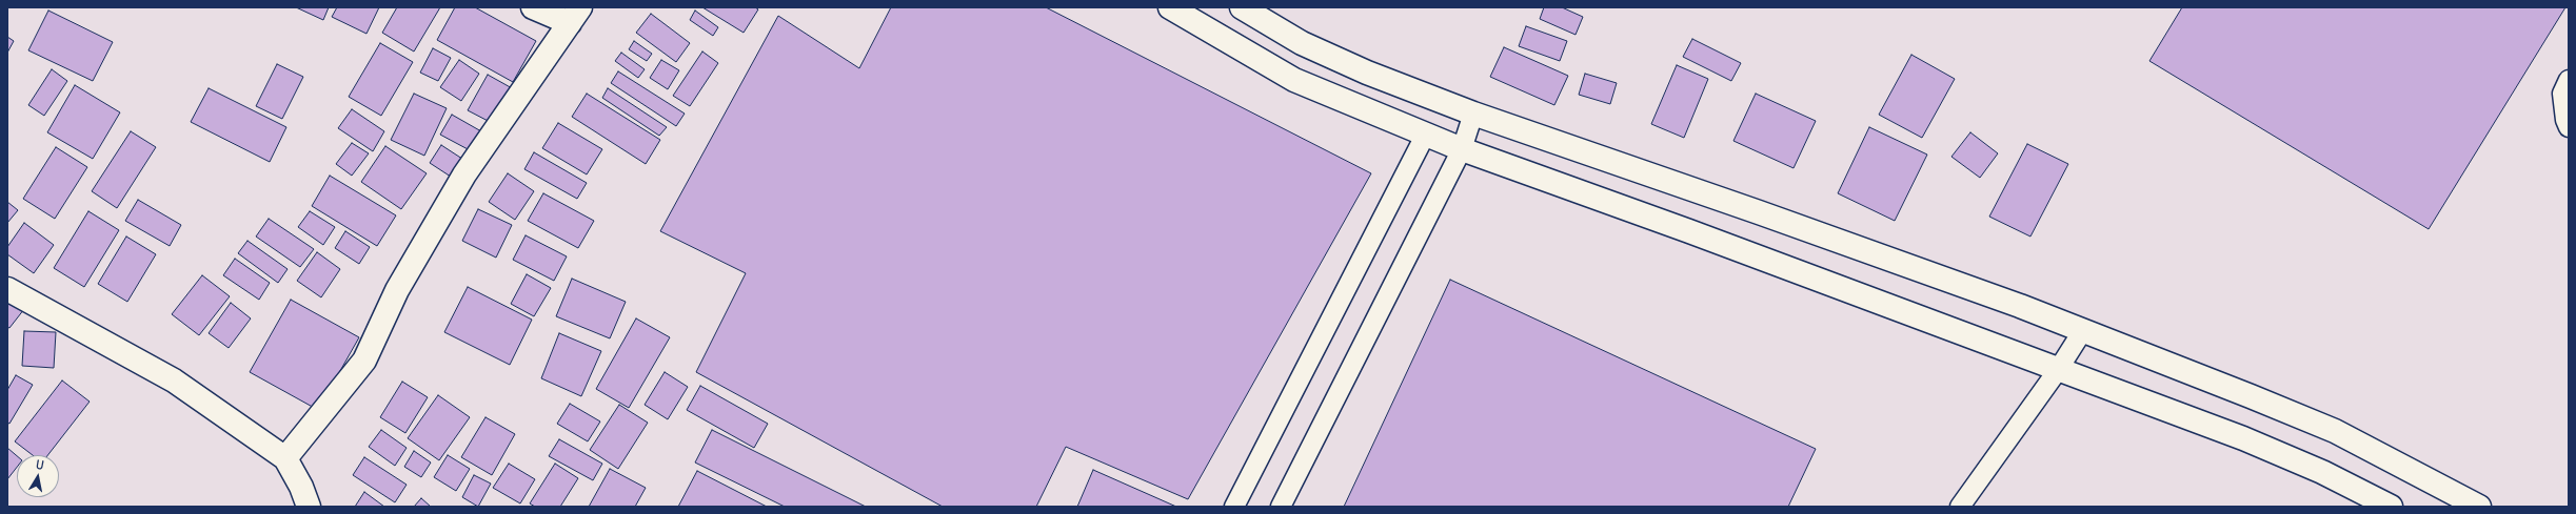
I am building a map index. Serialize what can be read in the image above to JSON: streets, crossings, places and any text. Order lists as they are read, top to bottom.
{
  "north": "top"
}
